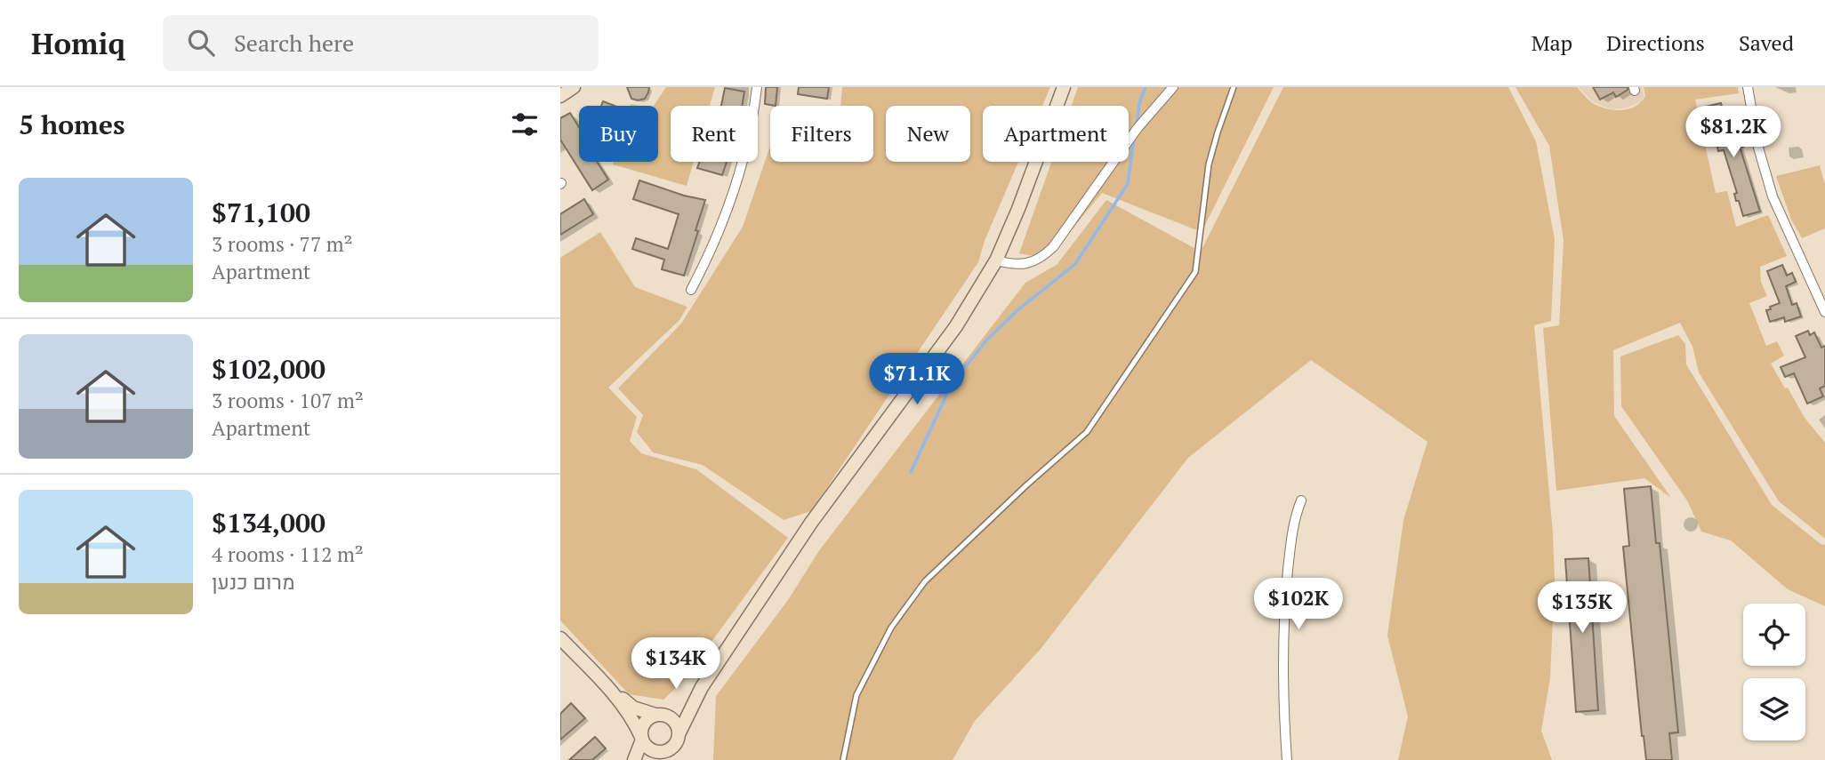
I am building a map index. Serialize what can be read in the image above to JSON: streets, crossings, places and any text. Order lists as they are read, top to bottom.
{
  "page": {
    "header": "Homiq",
    "search": "Search here",
    "nav": ["Map", "Directions", "Saved"],
    "heading": "5 homes",
    "price": [
      "$81.2K",
      "$71.1K",
      "$102K",
      "$135K",
      "$134K"
    ],
    "chip": [
      "Buy",
      "Rent",
      "Filters",
      "New",
      "Apartment"
    ],
    "list": [
      {
        "name": "$71,100",
        "note": "3 rooms · 77 m² · Apartment"
      },
      {
        "name": "$102,000",
        "note": "3 rooms · 107 m² · Apartment"
      },
      {
        "name": "$134,000",
        "note": "4 rooms · 112 m² · מרום כנען"
      }
    ]
  }
}
